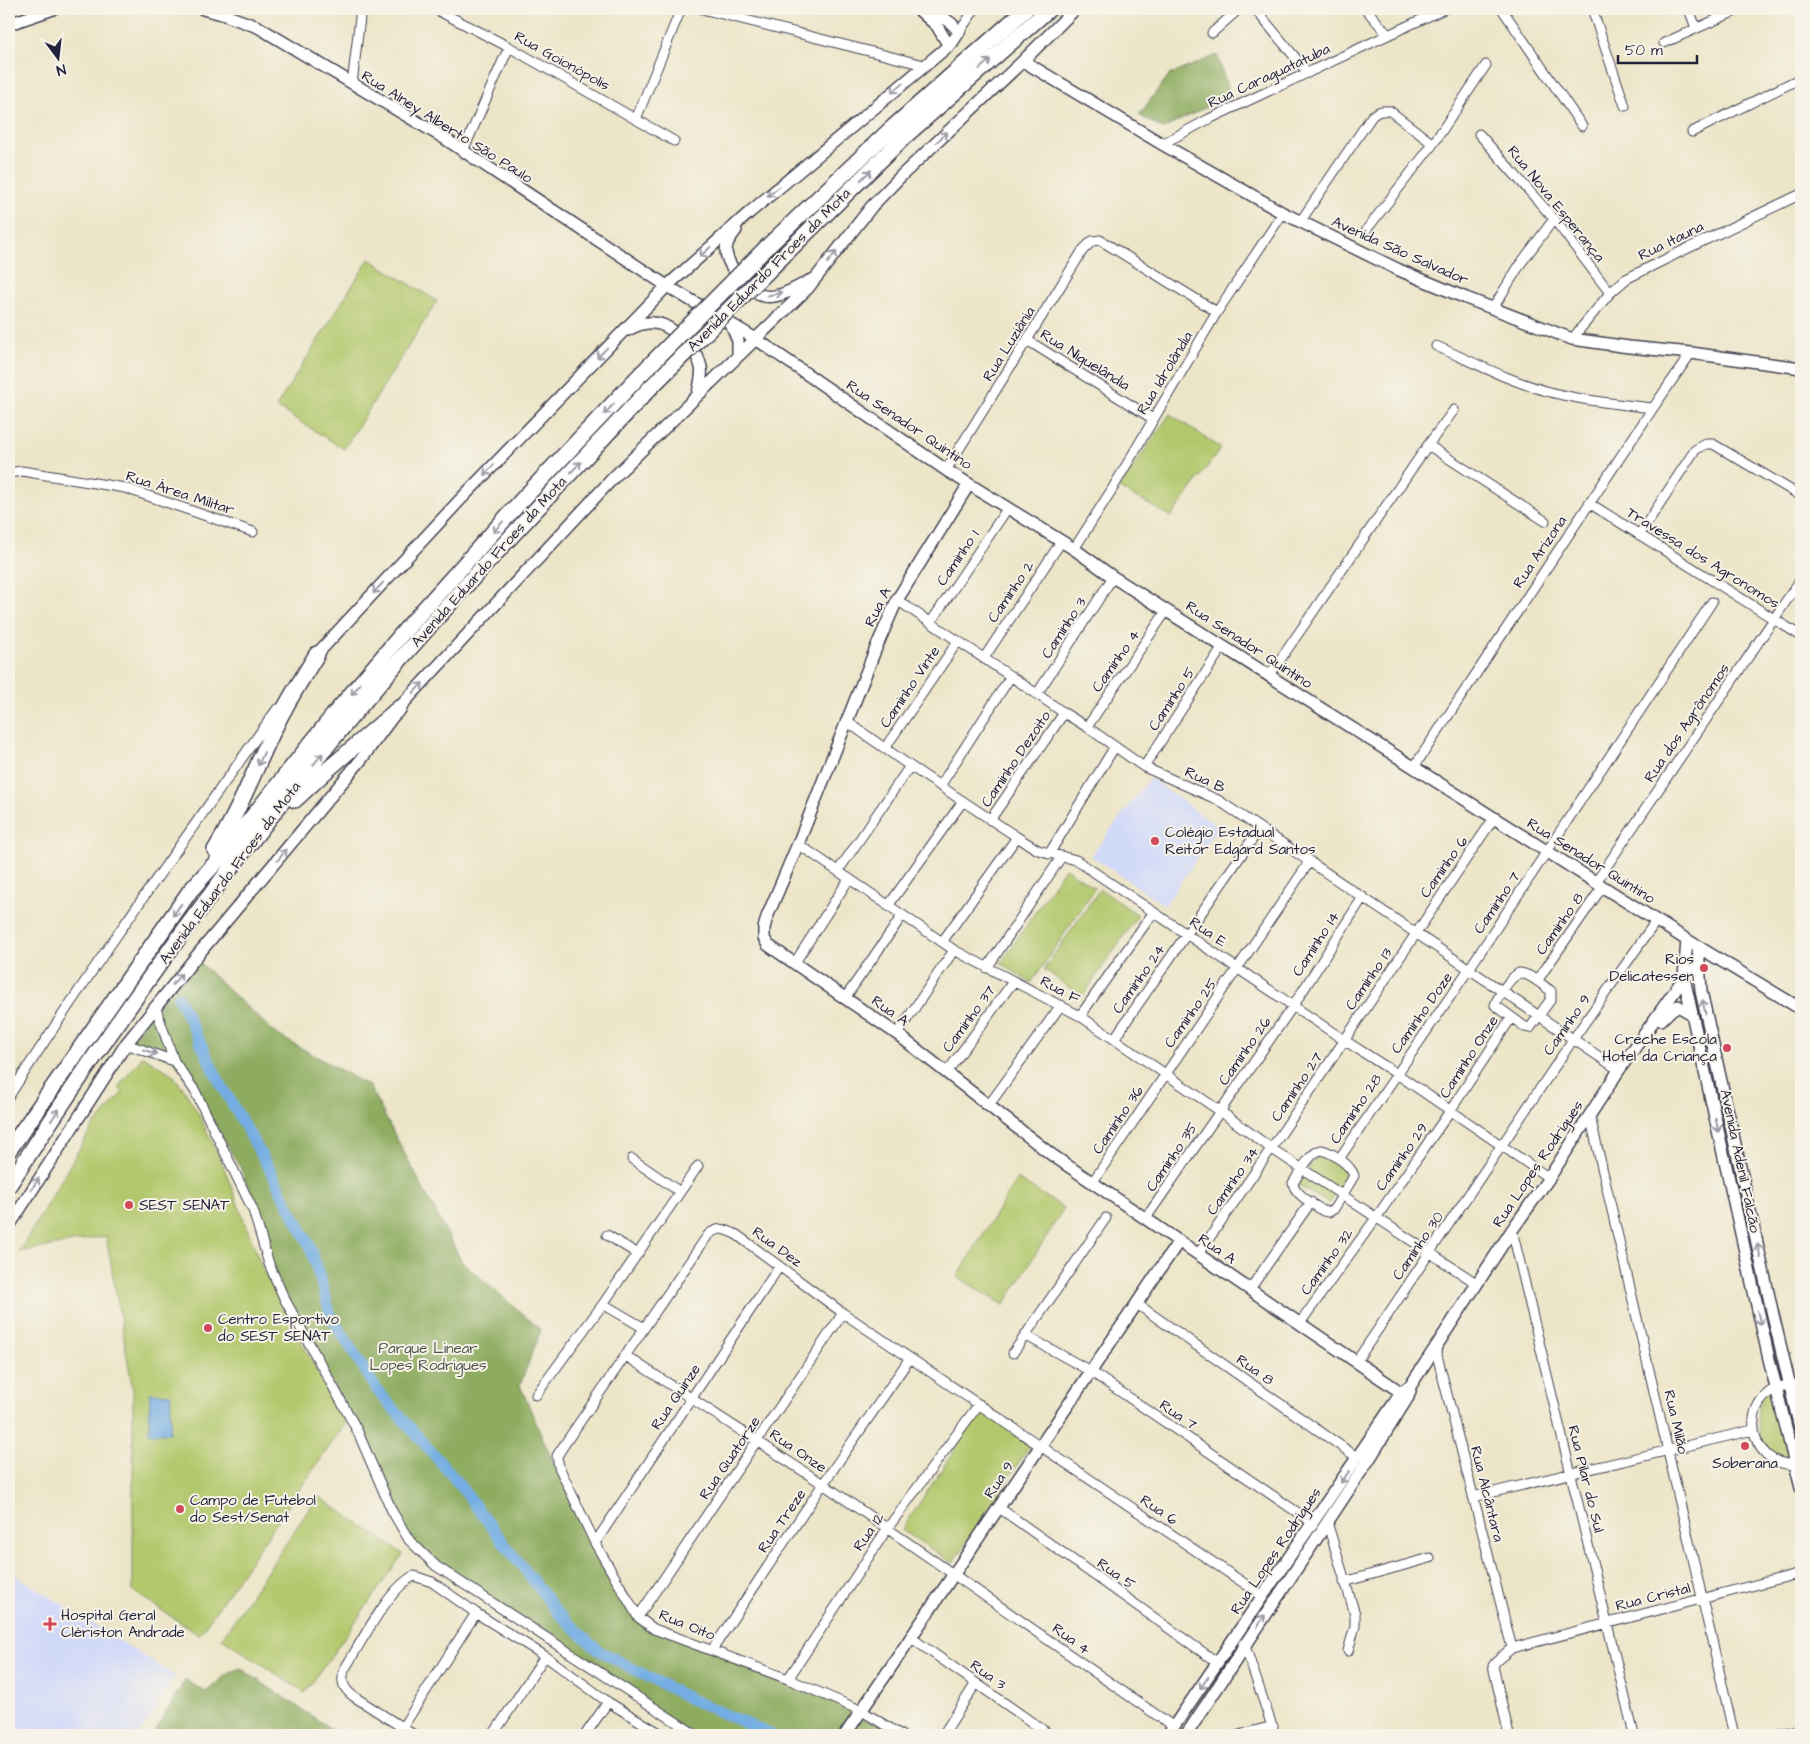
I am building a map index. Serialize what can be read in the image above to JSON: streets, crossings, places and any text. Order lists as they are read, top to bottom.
{
  "streets": {
    "highway": ["Avenida Eduardo Froes da Mota"],
    "street": [
      "Rua Goionópolis",
      "Rua Caraguatatuba",
      "Rua Alney Alberto São Paulo",
      "Rua Nova Esperança",
      "Rua Itauna",
      "Avenida São Salvador",
      "Rua Luziânia",
      "Rua Niquelândia",
      "Rua Idrolândia",
      "Rua Senador Quintino",
      "Rua Área Militar",
      "Rua Arizona",
      "Caminho 1",
      "Travessa dos Agronomos",
      "Caminho 2",
      "Rua A",
      "Caminho 3",
      "Caminho 4",
      "Caminho Vinte",
      "Caminho 5",
      "Rua dos Agrônomos",
      "Caminho Dezoito",
      "Rua B",
      "Caminho 6",
      "Caminho 7",
      "Caminho 8",
      "Rua E",
      "Caminho 14",
      "Caminho 24",
      "Caminho 13",
      "Rua F",
      "Caminho 25",
      "Caminho Doze",
      "Caminho 37",
      "Caminho 9",
      "Caminho 26",
      "Caminho Onze",
      "Caminho 27",
      "Caminho 28",
      "Caminho 36",
      "Caminho 35",
      "Caminho 29",
      "Avenida Adenil Falcão",
      "Rua Lopes Rodrigues",
      "Caminho 34",
      "Caminho 30",
      "Rua Dez",
      "Caminho 32",
      "Rua 8",
      "Rua Quinze",
      "Rua 7",
      "Rua Milão",
      "Rua Onze",
      "Rua Quatorze",
      "Rua Pilar do Sul",
      "Rua 9",
      "Rua Alcântara",
      "Rua 6",
      "Rua Treze",
      "Rua 12",
      "Rua 5",
      "Rua Cristal",
      "Rua Oito",
      "Rua 4",
      "Rua 3"
    ]
  },
  "crossings": [
    ["Rua Caraguatatuba", "Avenida São Salvador"],
    ["Rua Alney Alberto São Paulo", "Rua Senador Quintino"],
    ["Rua Nova Esperança", "Rua Itauna"],
    ["Rua Itauna", "Avenida São Salvador"],
    ["Avenida São Salvador", "Rua Idrolândia"],
    ["Avenida São Salvador", "Rua Arizona"],
    ["Rua Luziânia", "Rua Niquelândia"],
    ["Rua Luziânia", "Rua Idrolândia"],
    ["Rua Luziânia", "Rua Senador Quintino"],
    ["Rua Niquelândia", "Rua Idrolândia"],
    ["Rua Idrolândia", "Rua Senador Quintino"],
    ["Rua Senador Quintino", "Rua Arizona"],
    ["Rua Senador Quintino", "Caminho 1"],
    ["Rua Senador Quintino", "Caminho 2"],
    ["Rua Senador Quintino", "Rua A"],
    ["Rua Senador Quintino", "Caminho 3"],
    ["Rua Senador Quintino", "Caminho 4"],
    ["Rua Senador Quintino", "Caminho 5"],
    ["Rua Senador Quintino", "Rua dos Agrônomos"],
    ["Rua Senador Quintino", "Caminho 6"],
    ["Rua Senador Quintino", "Caminho 7"],
    ["Rua Senador Quintino", "Caminho 8"],
    ["Rua Senador Quintino", "Caminho 9"],
    ["Rua Senador Quintino", "Avenida Adenil Falcão"],
    ["Rua Arizona", "Travessa dos Agronomos"],
    ["Caminho 1", "Rua B"],
    ["Travessa dos Agronomos", "Rua dos Agrônomos"],
    ["Caminho 2", "Rua B"],
    ["Rua A", "Rua B"],
    ["Rua A", "Rua E"],
    ["Rua A", "Rua F"],
    ["Rua A", "Caminho 37"],
    ["Rua A", "Caminho 36"],
    ["Rua A", "Caminho 35"],
    ["Rua A", "Rua Lopes Rodrigues"],
    ["Rua A", "Caminho 34"],
    ["Rua A", "Caminho 30"],
    ["Rua A", "Caminho 32"],
    ["Rua A", "Rua 9"],
    ["Caminho 3", "Rua B"],
    ["Caminho 4", "Rua B"],
    ["Caminho Vinte", "Rua B"],
    ["Caminho Vinte", "Rua E"],
    ["Caminho 5", "Rua B"],
    ["Rua dos Agrônomos", "Caminho 8"],
    ["Caminho Dezoito", "Rua B"],
    ["Caminho Dezoito", "Rua E"],
    ["Rua B", "Caminho 6"],
    ["Rua B", "Caminho 7"],
    ["Rua B", "Caminho 14"],
    ["Rua B", "Caminho 24"],
    ["Rua B", "Caminho 13"],
    ["Rua B", "Caminho 25"],
    ["Rua B", "Caminho Doze"],
    ["Caminho 6", "Caminho 13"],
    ["Caminho 7", "Caminho Doze"],
    ["Rua E", "Caminho 14"],
    ["Rua E", "Caminho 24"],
    ["Rua E", "Caminho 13"],
    ["Rua E", "Caminho 25"],
    ["Rua E", "Caminho Doze"],
    ["Rua E", "Caminho 9"],
    ["Rua E", "Caminho 26"],
    ["Rua E", "Caminho Onze"],
    ["Rua E", "Caminho 27"],
    ["Rua E", "Caminho 28"],
    ["Rua E", "Caminho 29"],
    ["Rua E", "Rua Lopes Rodrigues"],
    ["Rua E", "Caminho 30"],
    ["Caminho 14", "Caminho 26"],
    ["Caminho 24", "Rua F"],
    ["Caminho 13", "Caminho 27"],
    ["Rua F", "Caminho 25"],
    ["Rua F", "Caminho 37"],
    ["Rua F", "Caminho 26"],
    ["Rua F", "Caminho 27"],
    ["Rua F", "Caminho 36"],
    ["Rua F", "Caminho 35"],
    ["Rua F", "Caminho 34"],
    ["Caminho 25", "Caminho 36"],
    ["Caminho Doze", "Caminho 28"],
    ["Caminho 9", "Caminho 30"],
    ["Caminho 26", "Caminho 35"],
    ["Caminho Onze", "Caminho 29"],
    ["Caminho 27", "Caminho 34"],
    ["Caminho 29", "Caminho 32"],
    ["Avenida Adenil Falcão", "Rua Lopes Rodrigues"],
    ["Rua Lopes Rodrigues", "Rua 8"],
    ["Rua Lopes Rodrigues", "Rua 7"],
    ["Rua Lopes Rodrigues", "Rua Milão"],
    ["Rua Lopes Rodrigues", "Rua Pilar do Sul"],
    ["Rua Lopes Rodrigues", "Rua Alcântara"],
    ["Rua Lopes Rodrigues", "Rua 6"],
    ["Rua Lopes Rodrigues", "Rua 5"],
    ["Rua Lopes Rodrigues", "Rua 4"],
    ["Rua Dez", "Rua Quinze"],
    ["Rua Dez", "Rua Onze"],
    ["Rua Dez", "Rua Quatorze"],
    ["Rua Dez", "Rua 9"],
    ["Rua Dez", "Rua 6"],
    ["Rua Dez", "Rua Treze"],
    ["Rua Dez", "Rua 12"],
    ["Rua Dez", "Rua Oito"],
    ["Rua 8", "Rua 9"],
    ["Rua Quinze", "Rua Onze"],
    ["Rua Quinze", "Rua Oito"],
    ["Rua 7", "Rua 9"],
    ["Rua Milão", "Rua Cristal"],
    ["Rua Onze", "Rua Quatorze"],
    ["Rua Onze", "Rua 9"],
    ["Rua Onze", "Rua Treze"],
    ["Rua Onze", "Rua 12"],
    ["Rua Onze", "Rua 4"],
    ["Rua Quatorze", "Rua Oito"],
    ["Rua Pilar do Sul", "Rua Cristal"],
    ["Rua 9", "Rua 6"],
    ["Rua 9", "Rua 5"],
    ["Rua 9", "Rua Oito"],
    ["Rua 9", "Rua 4"],
    ["Rua 9", "Rua 3"],
    ["Rua Alcântara", "Rua Cristal"],
    ["Rua Treze", "Rua Oito"],
    ["Rua 12", "Rua Oito"]
  ],
  "parks": ["Parque Linear Lopes Rodrigues"],
  "places": {
    "other": [
      "Colégio Estadual Reitor Edgard Santos",
      "Rios Delicatessen",
      "Creche Escola Hotel da Criança",
      "SEST SENAT",
      "Centro Esportivo do SEST SENAT",
      "Soberana",
      "Campo de Futebol do Sest/Senat"
    ],
    "health": ["Hospital Geral Clériston Andrade"]
  },
  "scale_bar": "50 m",
  "north": "bottom"
}
